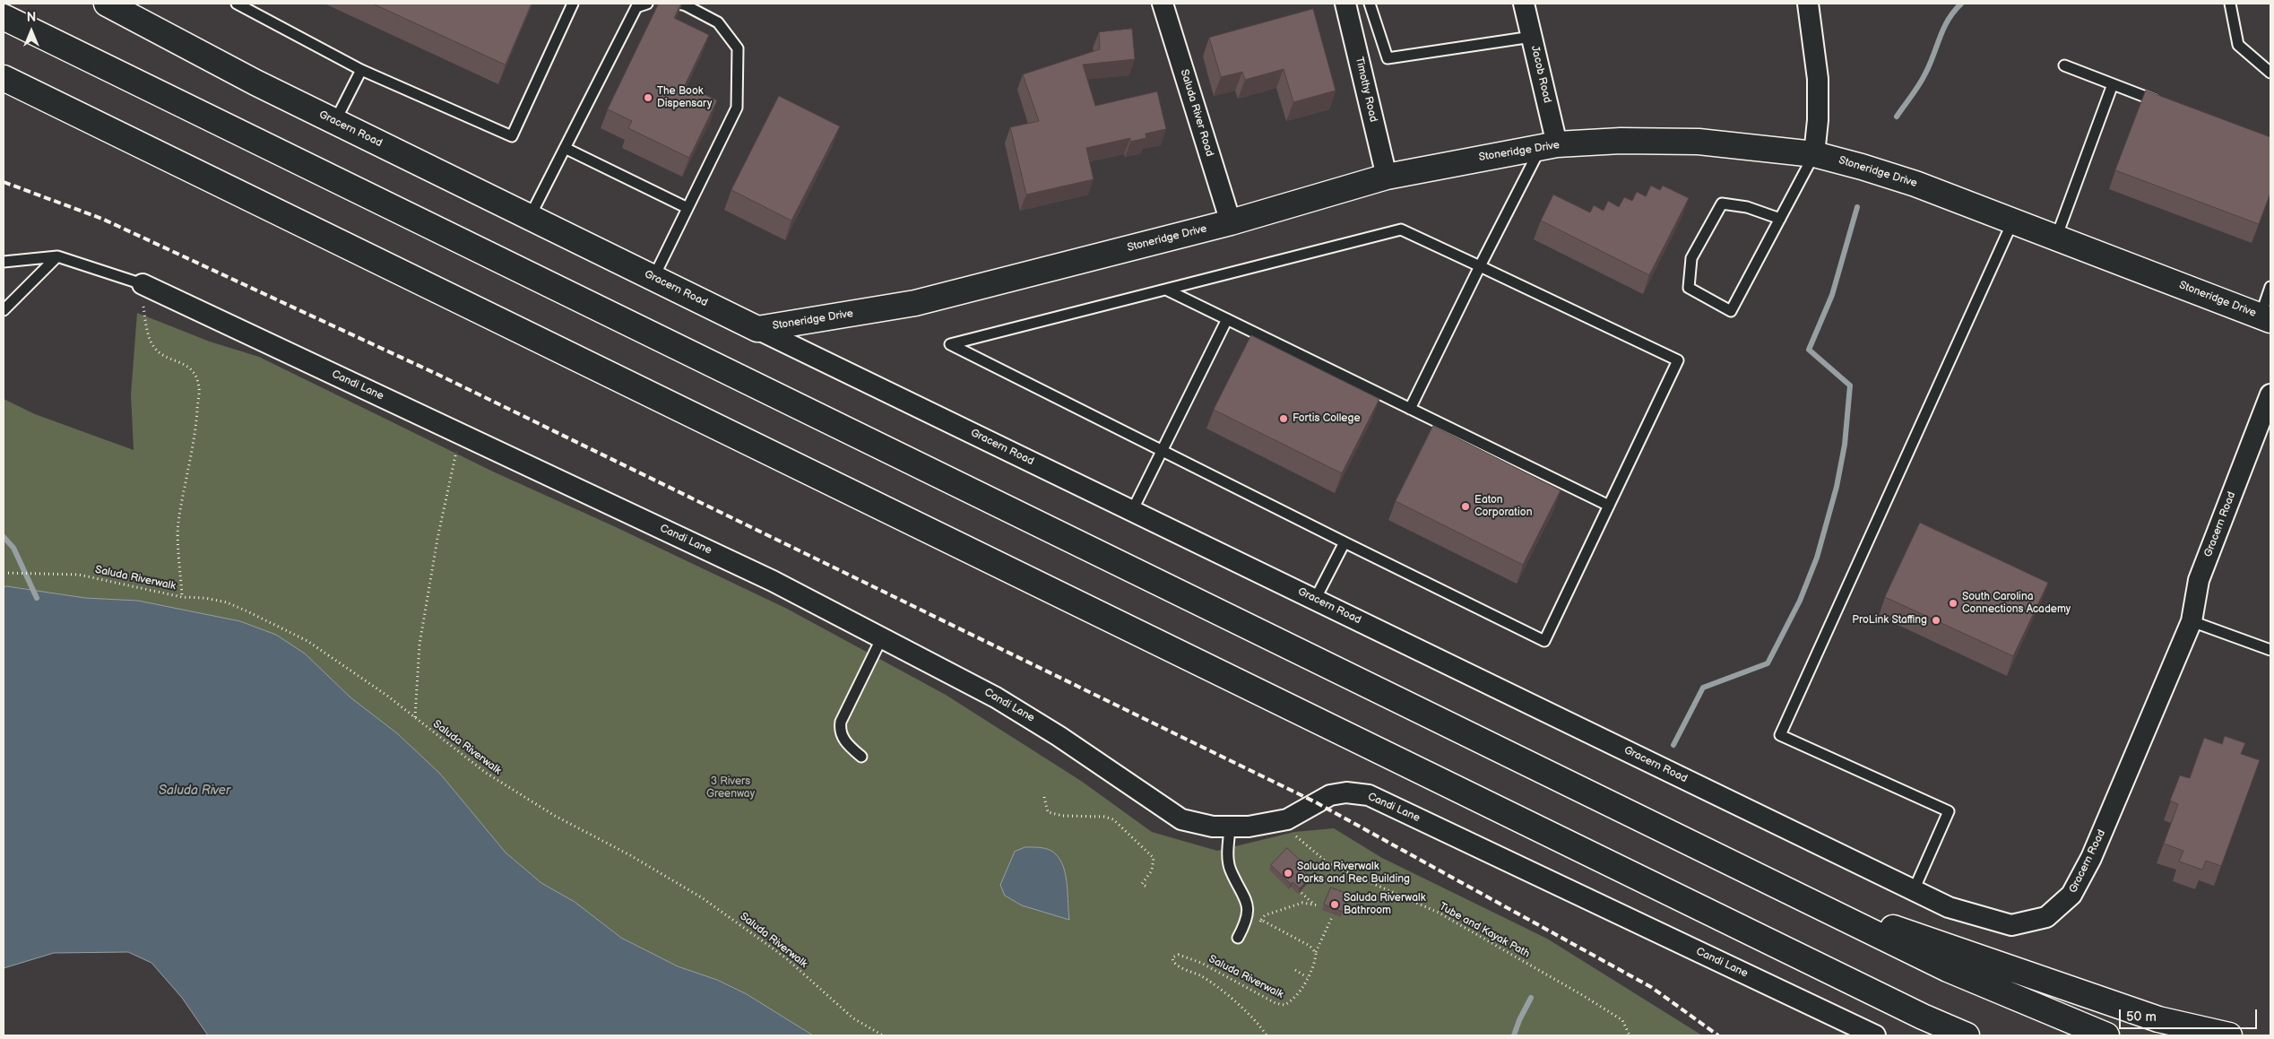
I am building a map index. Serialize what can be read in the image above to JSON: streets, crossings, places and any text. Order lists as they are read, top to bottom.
{
  "streets": {
    "main road": ["Gracern Road", "Stoneridge Drive"],
    "street": [
      "Jacob Road",
      "Timothy Road",
      "Saluda River Road",
      "Candi Lane"
    ],
    "path": ["Saluda Riverwalk", "Tube and Kayak Path"]
  },
  "crossings": [
    ["Jacob Road", "Stoneridge Drive"],
    ["Timothy Road", "Stoneridge Drive"],
    ["Saluda River Road", "Stoneridge Drive"],
    ["Gracern Road", "Stoneridge Drive"],
    ["Candi Lane", "Tube and Kayak Path"]
  ],
  "water": ["Saluda River"],
  "parks": ["3 Rivers Greenway"],
  "places": [
    "The Book Dispensary",
    "Fortis College",
    "Eaton Corporation",
    "South Carolina Connections Academy",
    "ProLink Staffing",
    "Saluda Riverwalk Parks and Rec Building",
    "Saluda Riverwalk Bathroom"
  ],
  "scale_bar": "50 m",
  "north": "top"
}
